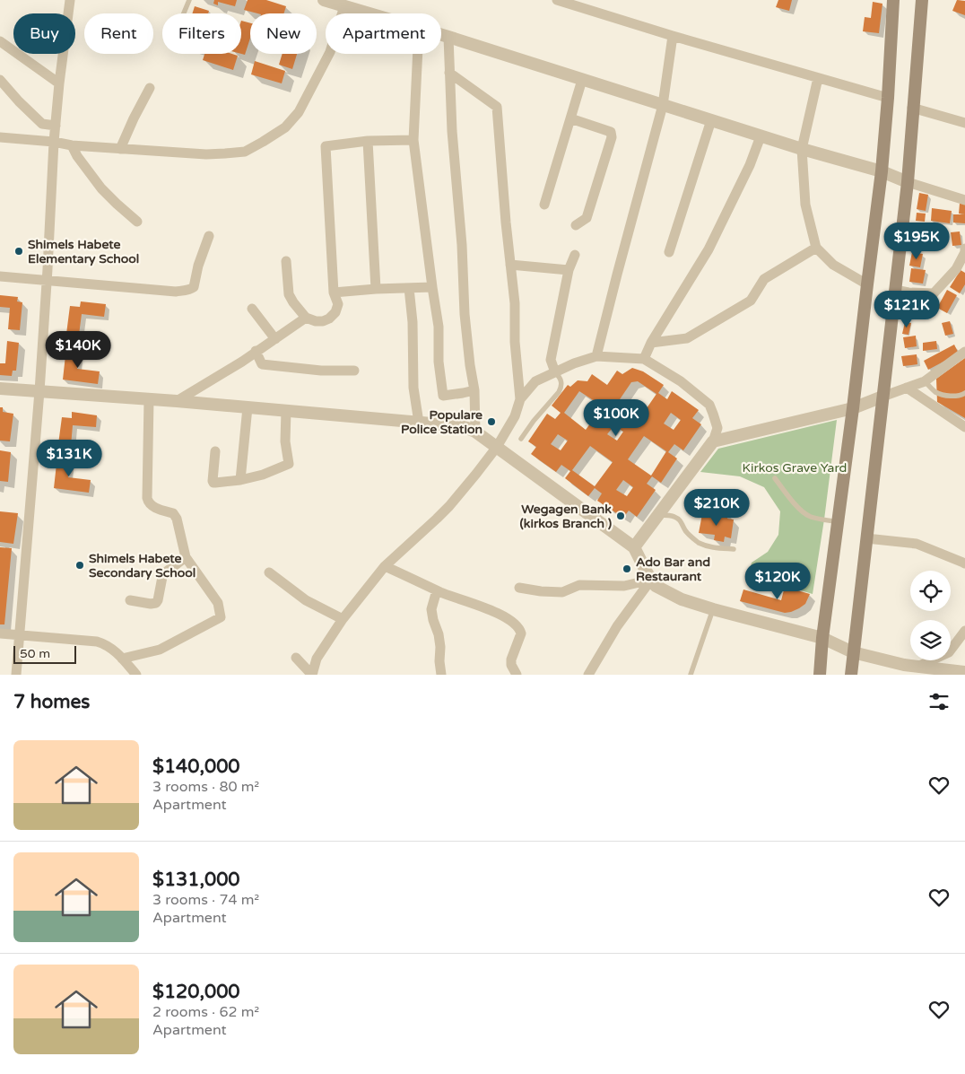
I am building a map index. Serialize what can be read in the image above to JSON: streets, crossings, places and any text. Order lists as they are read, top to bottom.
{
  "parks": ["Kirkos Grave Yard"],
  "places": [
    "Shimels Habete Elementary School",
    "Populare Police Station",
    "Wegagen Bank (kirkos Branch )",
    "Shimels Habete Secondary School",
    "Ado Bar and Restaurant"
  ],
  "scale_bar": "50 m",
  "page": {
    "chip": [
      "Buy",
      "Rent",
      "Filters",
      "New",
      "Apartment"
    ],
    "price": [
      "$195K",
      "$121K",
      "$140K",
      "$100K",
      "$131K",
      "$210K",
      "$120K"
    ],
    "scale": "50 m",
    "heading": "7 homes",
    "list": [
      {
        "name": "$140,000",
        "note": "3 rooms · 80 m² · Apartment"
      },
      {
        "name": "$131,000",
        "note": "3 rooms · 74 m² · Apartment"
      },
      {
        "name": "$120,000",
        "note": "2 rooms · 62 m² · Apartment"
      }
    ]
  }
}
